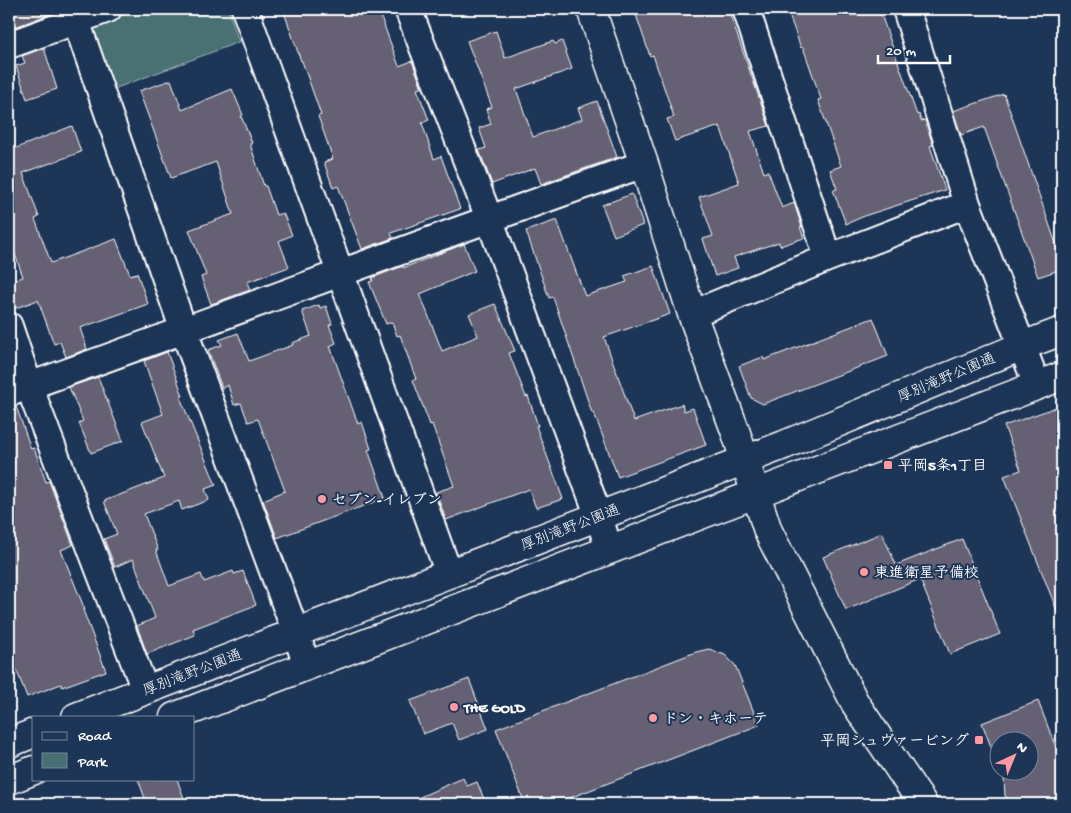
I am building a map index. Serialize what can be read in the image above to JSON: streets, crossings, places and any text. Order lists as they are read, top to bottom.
{
  "streets": {
    "main road": ["厚別滝野公園通"]
  },
  "places": {
    "transit": ["平岡5条1丁目", "平岡シュヴァービング"],
    "other": [
      "セブン-イレブン",
      "東進衛星予備校",
      "THE GOLD",
      "ドン・キホーテ"
    ]
  },
  "legend": ["Road", "Park"],
  "scale_bar": "20 m",
  "north": "top right"
}
